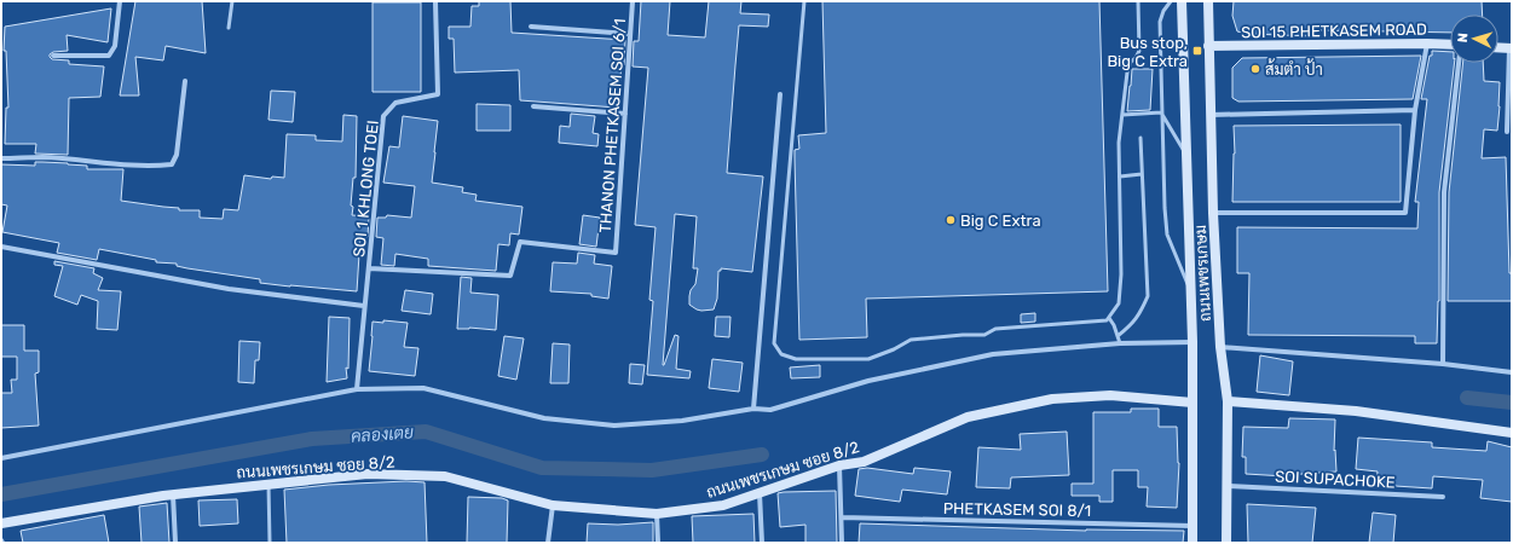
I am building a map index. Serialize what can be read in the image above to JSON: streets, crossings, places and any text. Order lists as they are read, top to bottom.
{
  "streets": {
    "street": [
      "SOI 15 PHETKASEM ROAD",
      "THANON PHETKASEM SOI 6/1",
      "SOI 1 KHLONG TOEI",
      "ถนนเพชรเกษม",
      "ถนนเพชรเกษม ซอย 8/2",
      "SOI SUPACHOKE",
      "PHETKASEM SOI 8/1"
    ]
  },
  "crossings": [
    ["SOI 15 PHETKASEM ROAD", "ถนนเพชรเกษม"],
    ["THANON PHETKASEM SOI 6/1", "SOI 1 KHLONG TOEI"],
    ["ถนนเพชรเกษม", "ถนนเพชรเกษม ซอย 8/2"],
    ["ถนนเพชรเกษม", "SOI SUPACHOKE"],
    ["ถนนเพชรเกษม", "PHETKASEM SOI 8/1"]
  ],
  "water": ["คลองเตย"],
  "places": {
    "transit": ["Bus stop, Big C Extra"],
    "other": ["ส้มตำ ป้า", "Big C Extra"]
  },
  "north": "left"
}
